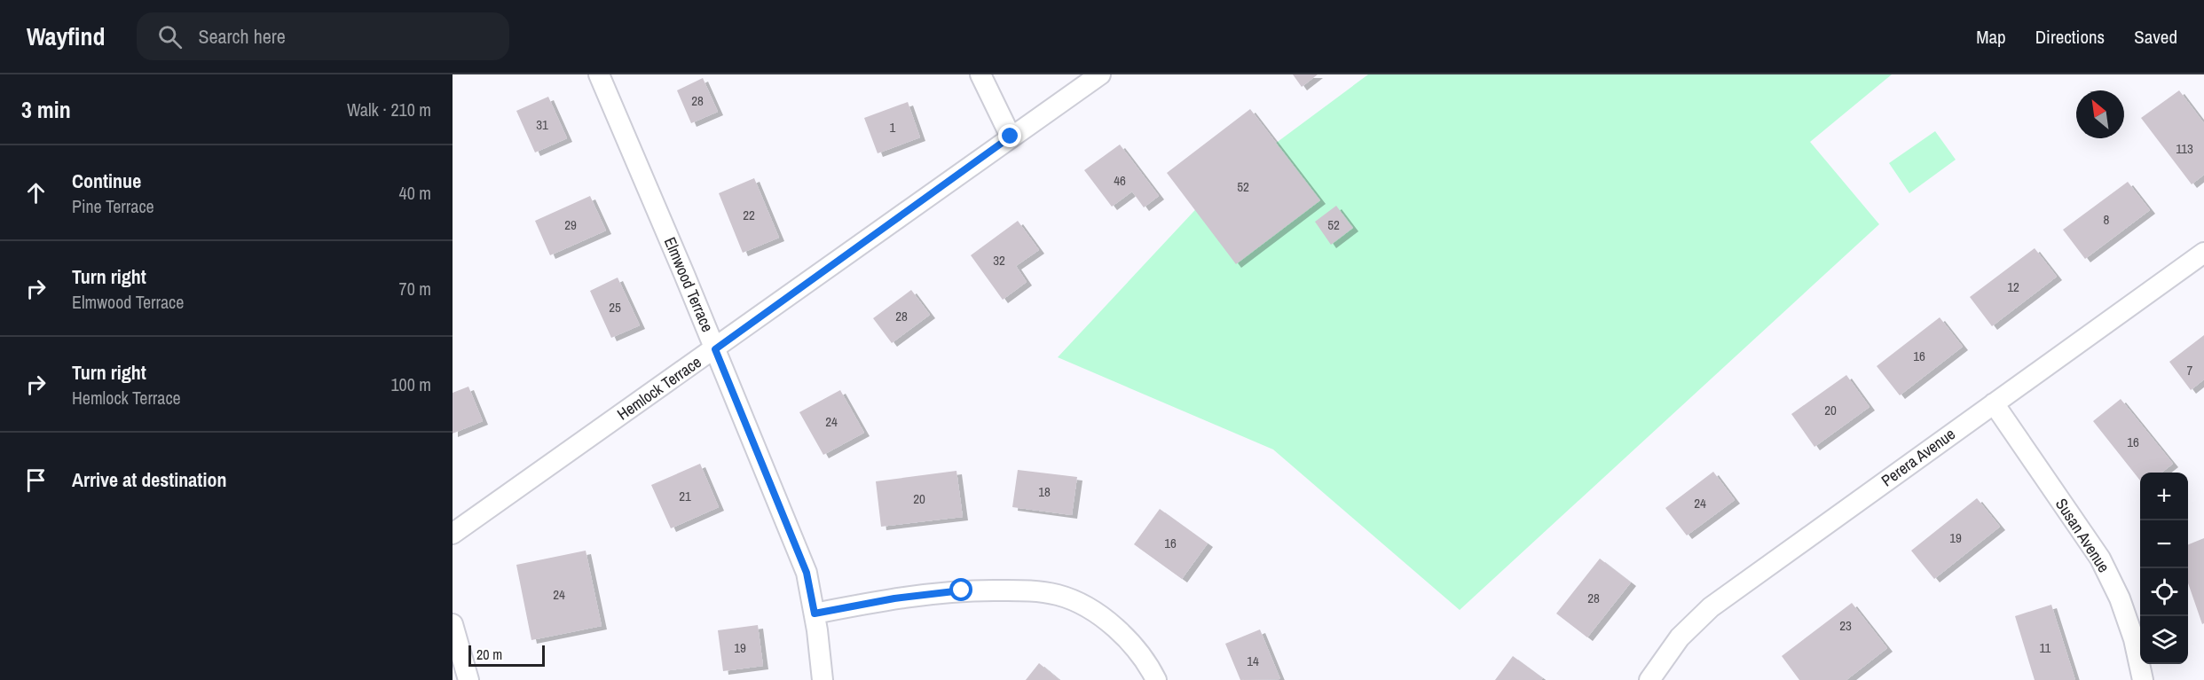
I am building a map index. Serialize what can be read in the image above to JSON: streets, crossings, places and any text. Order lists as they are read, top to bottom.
{
  "streets": {
    "street": [
      "Elmwood Terrace",
      "Hemlock Terrace",
      "Perera Avenue",
      "Susan Avenue"
    ]
  },
  "crossings": [
    ["Elmwood Terrace", "Hemlock Terrace"],
    ["Perera Avenue", "Susan Avenue"]
  ],
  "house_numbers": [
    "28",
    "31",
    "1",
    "113",
    "46",
    "52",
    "22",
    "8",
    "29",
    "52",
    "32",
    "12",
    "25",
    "28",
    "16",
    "7",
    "20",
    "24",
    "16",
    "18",
    "21",
    "20",
    "24",
    "19",
    "16",
    "24",
    "28",
    "23",
    "19",
    "11",
    "14"
  ],
  "scale_bar": "20 m",
  "north": "top left",
  "page": {
    "header": "Wayfind",
    "search": "Search here",
    "nav": ["Map", "Directions", "Saved"],
    "heading": ["3 min", "Walk · 210 m"],
    "list": [
      ["Continue", "Pine Terrace", "40 m"],
      ["Turn right", "Elmwood Terrace", "70 m"],
      ["Turn right", "Hemlock Terrace", "100 m"],
      "Arrive at destination"
    ],
    "map_buttons": ["+", "−"],
    "scale": "20 m"
  }
}
